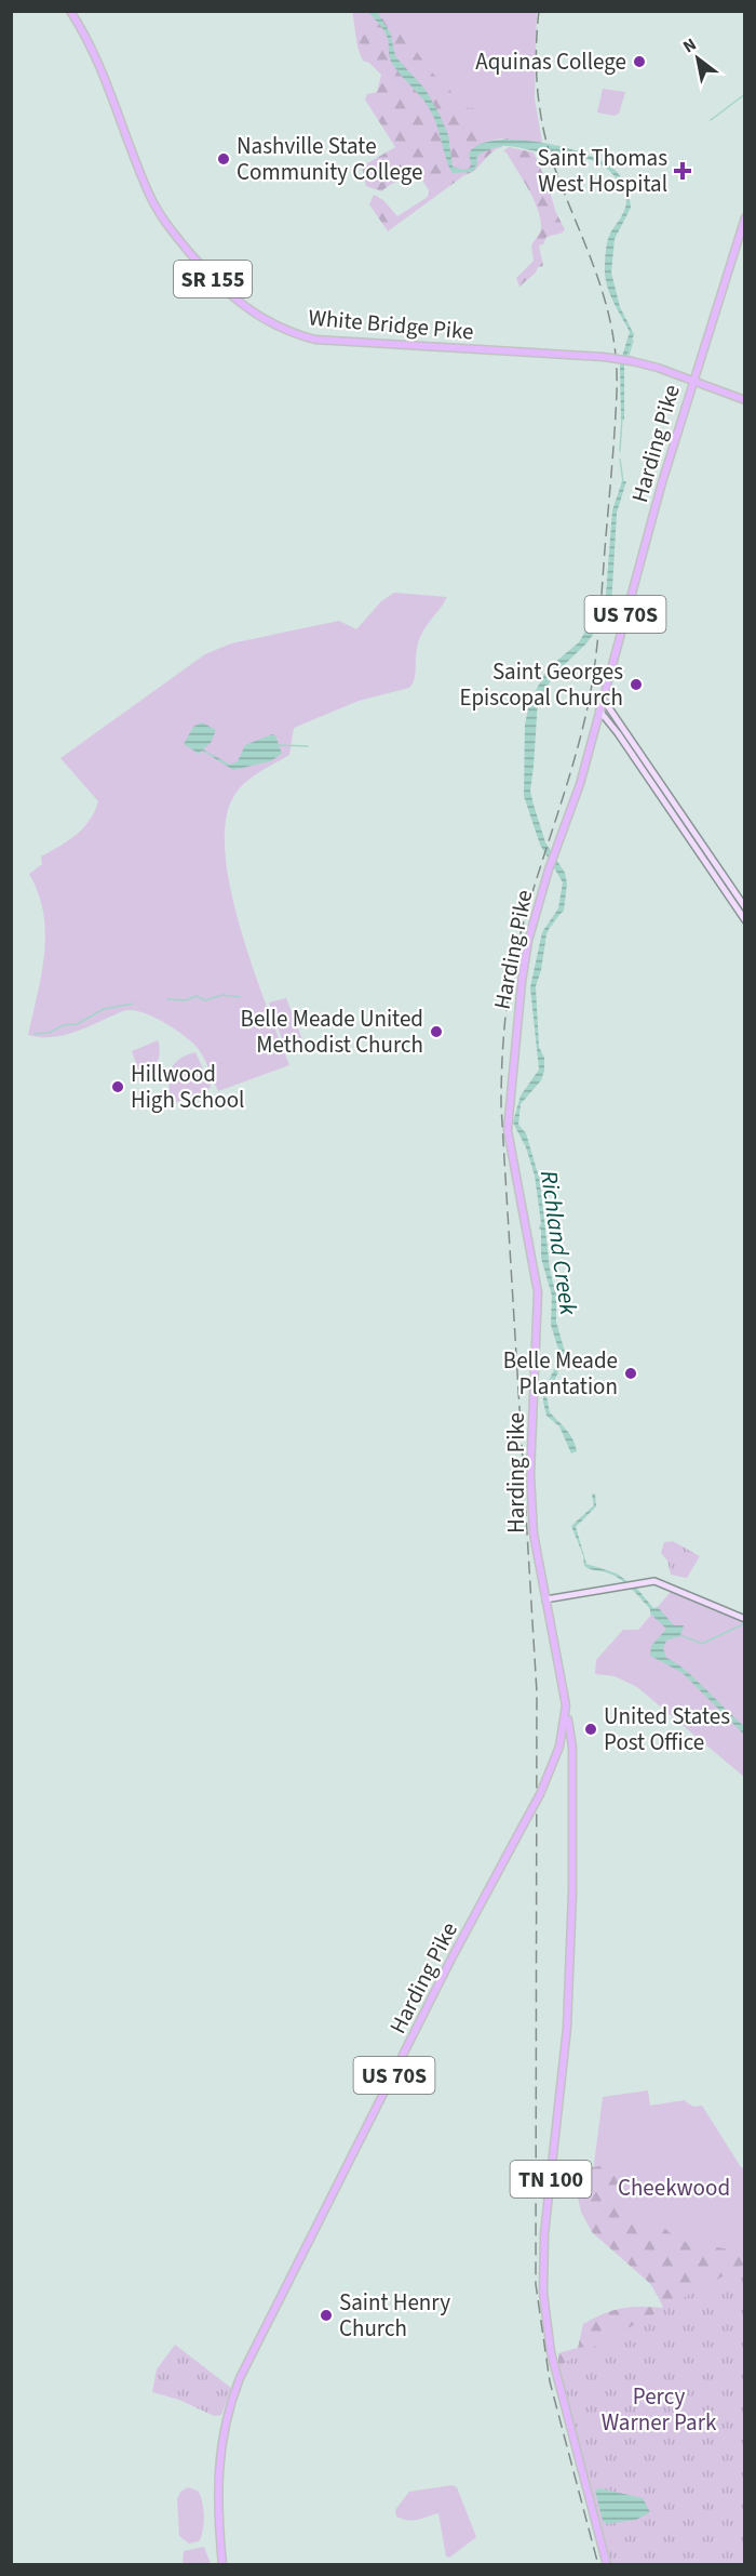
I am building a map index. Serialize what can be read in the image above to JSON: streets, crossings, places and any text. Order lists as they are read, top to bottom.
{
  "streets": {
    "main road": [
      "SR 155",
      "White Bridge Pike",
      "Harding Pike",
      "US 70S",
      "TN 100"
    ]
  },
  "crossings": [
    ["White Bridge Pike", "Harding Pike"],
    ["Harding Pike", "TN 100"]
  ],
  "water": ["Richland Creek"],
  "parks": ["Cheekwood", "Percy Warner Park"],
  "places": {
    "other": [
      "Aquinas College",
      "Nashville State Community College",
      "Saint Georges Episcopal Church",
      "Belle Meade United Methodist Church",
      "Hillwood High School",
      "Belle Meade Plantation",
      "United States Post Office",
      "Saint Henry Church"
    ],
    "health": ["Saint Thomas West Hospital"]
  },
  "north": "top left"
}
